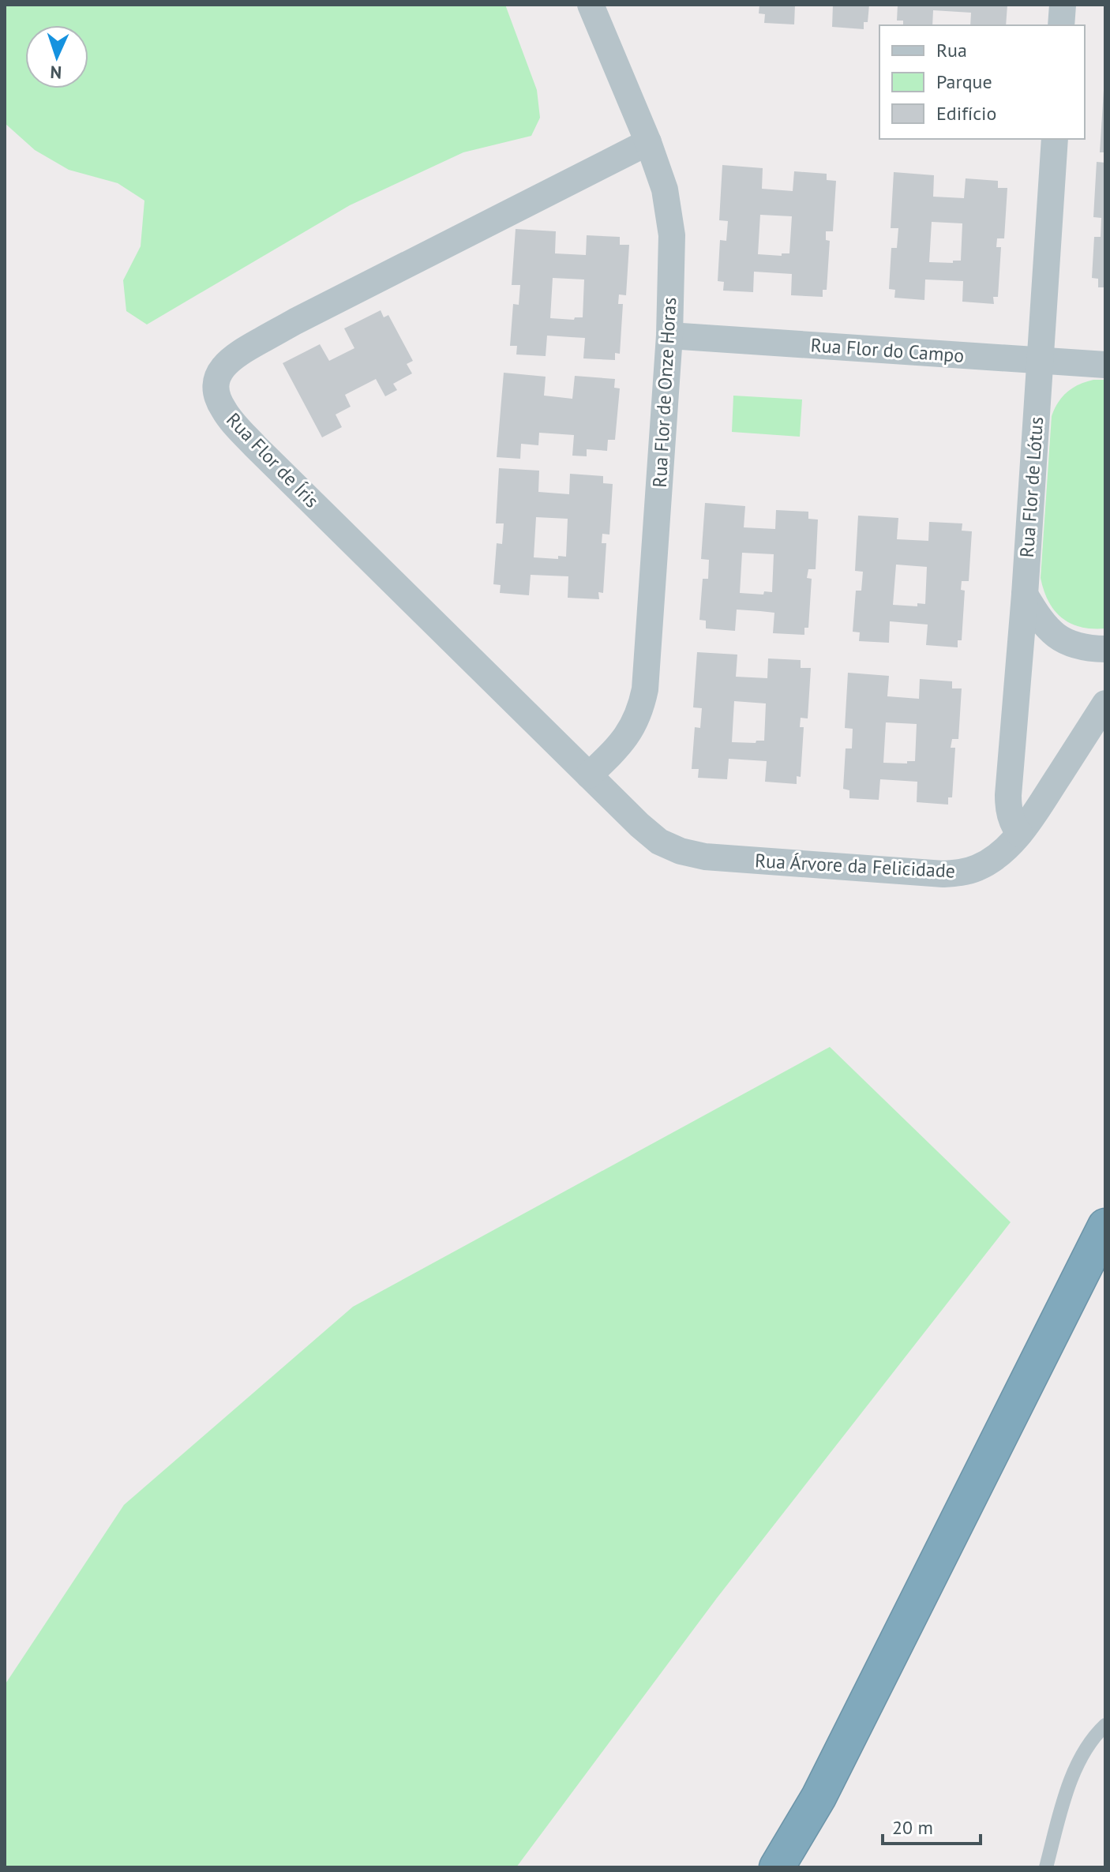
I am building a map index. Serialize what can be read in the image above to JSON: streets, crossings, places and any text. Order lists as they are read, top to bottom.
{
  "streets": {
    "street": [
      "Rua Flor do Campo",
      "Rua Flor de Onze Horas",
      "Rua Flor de Íris",
      "Rua Flor de Lótus",
      "Rua Árvore da Felicidade"
    ]
  },
  "crossings": [
    ["Rua Flor do Campo", "Rua Flor de Onze Horas"],
    ["Rua Flor do Campo", "Rua Flor de Lótus"],
    ["Rua Flor de Onze Horas", "Rua Flor de Íris"],
    ["Rua Flor de Onze Horas", "Rua Árvore da Felicidade"],
    ["Rua Flor de Íris", "Rua Árvore da Felicidade"],
    ["Rua Flor de Lótus", "Rua Árvore da Felicidade"]
  ],
  "legend": ["Rua", "Parque", "Edifício"],
  "scale_bar": "20 m",
  "north": "bottom"
}
